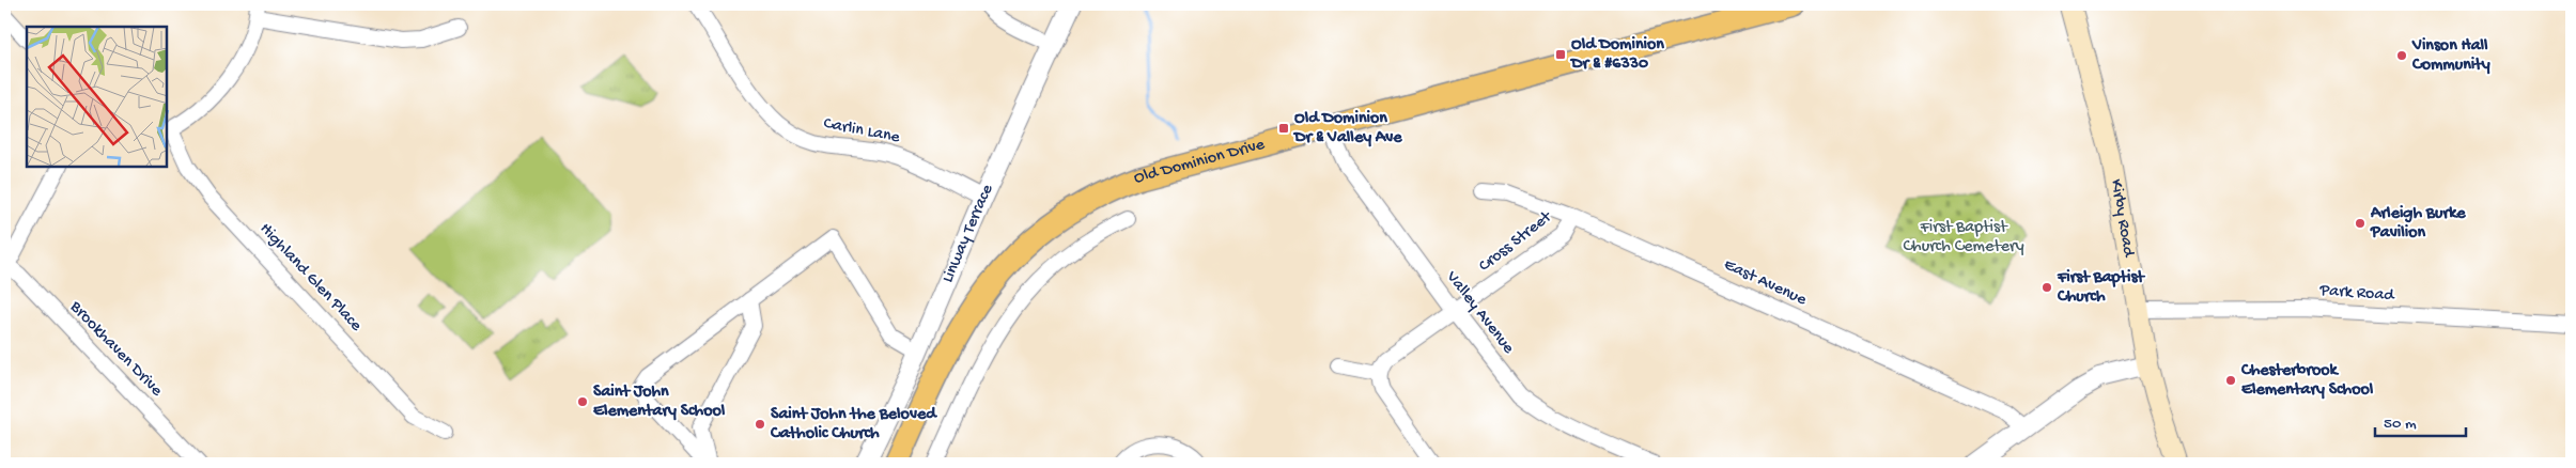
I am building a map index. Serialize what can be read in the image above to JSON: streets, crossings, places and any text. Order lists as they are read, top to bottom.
{
  "streets": {
    "main road": ["Old Dominion Drive", "Kirby Road"],
    "street": [
      "Carlin Lane",
      "Linway Terrace",
      "Cross Street",
      "Highland Glen Place",
      "East Avenue",
      "Park Road",
      "Valley Avenue",
      "Brookhaven Drive"
    ]
  },
  "crossings": [
    ["Carlin Lane", "Linway Terrace"],
    ["Old Dominion Drive", "Valley Avenue"],
    ["Kirby Road", "Park Road"],
    ["Cross Street", "East Avenue"],
    ["Cross Street", "Valley Avenue"]
  ],
  "parks": ["First Baptist Church Cemetery"],
  "places": {
    "transit": ["Old Dominion Dr & #6330", "Old Dominion Dr & Valley Ave"],
    "other": [
      "Vinson Hall Community",
      "Arleigh Burke Pavilion",
      "First Baptist Church",
      "Chesterbrook Elementary School",
      "Saint John Elementary School",
      "Saint John the Beloved Catholic Church"
    ]
  },
  "scale_bar": "50 m"
}
